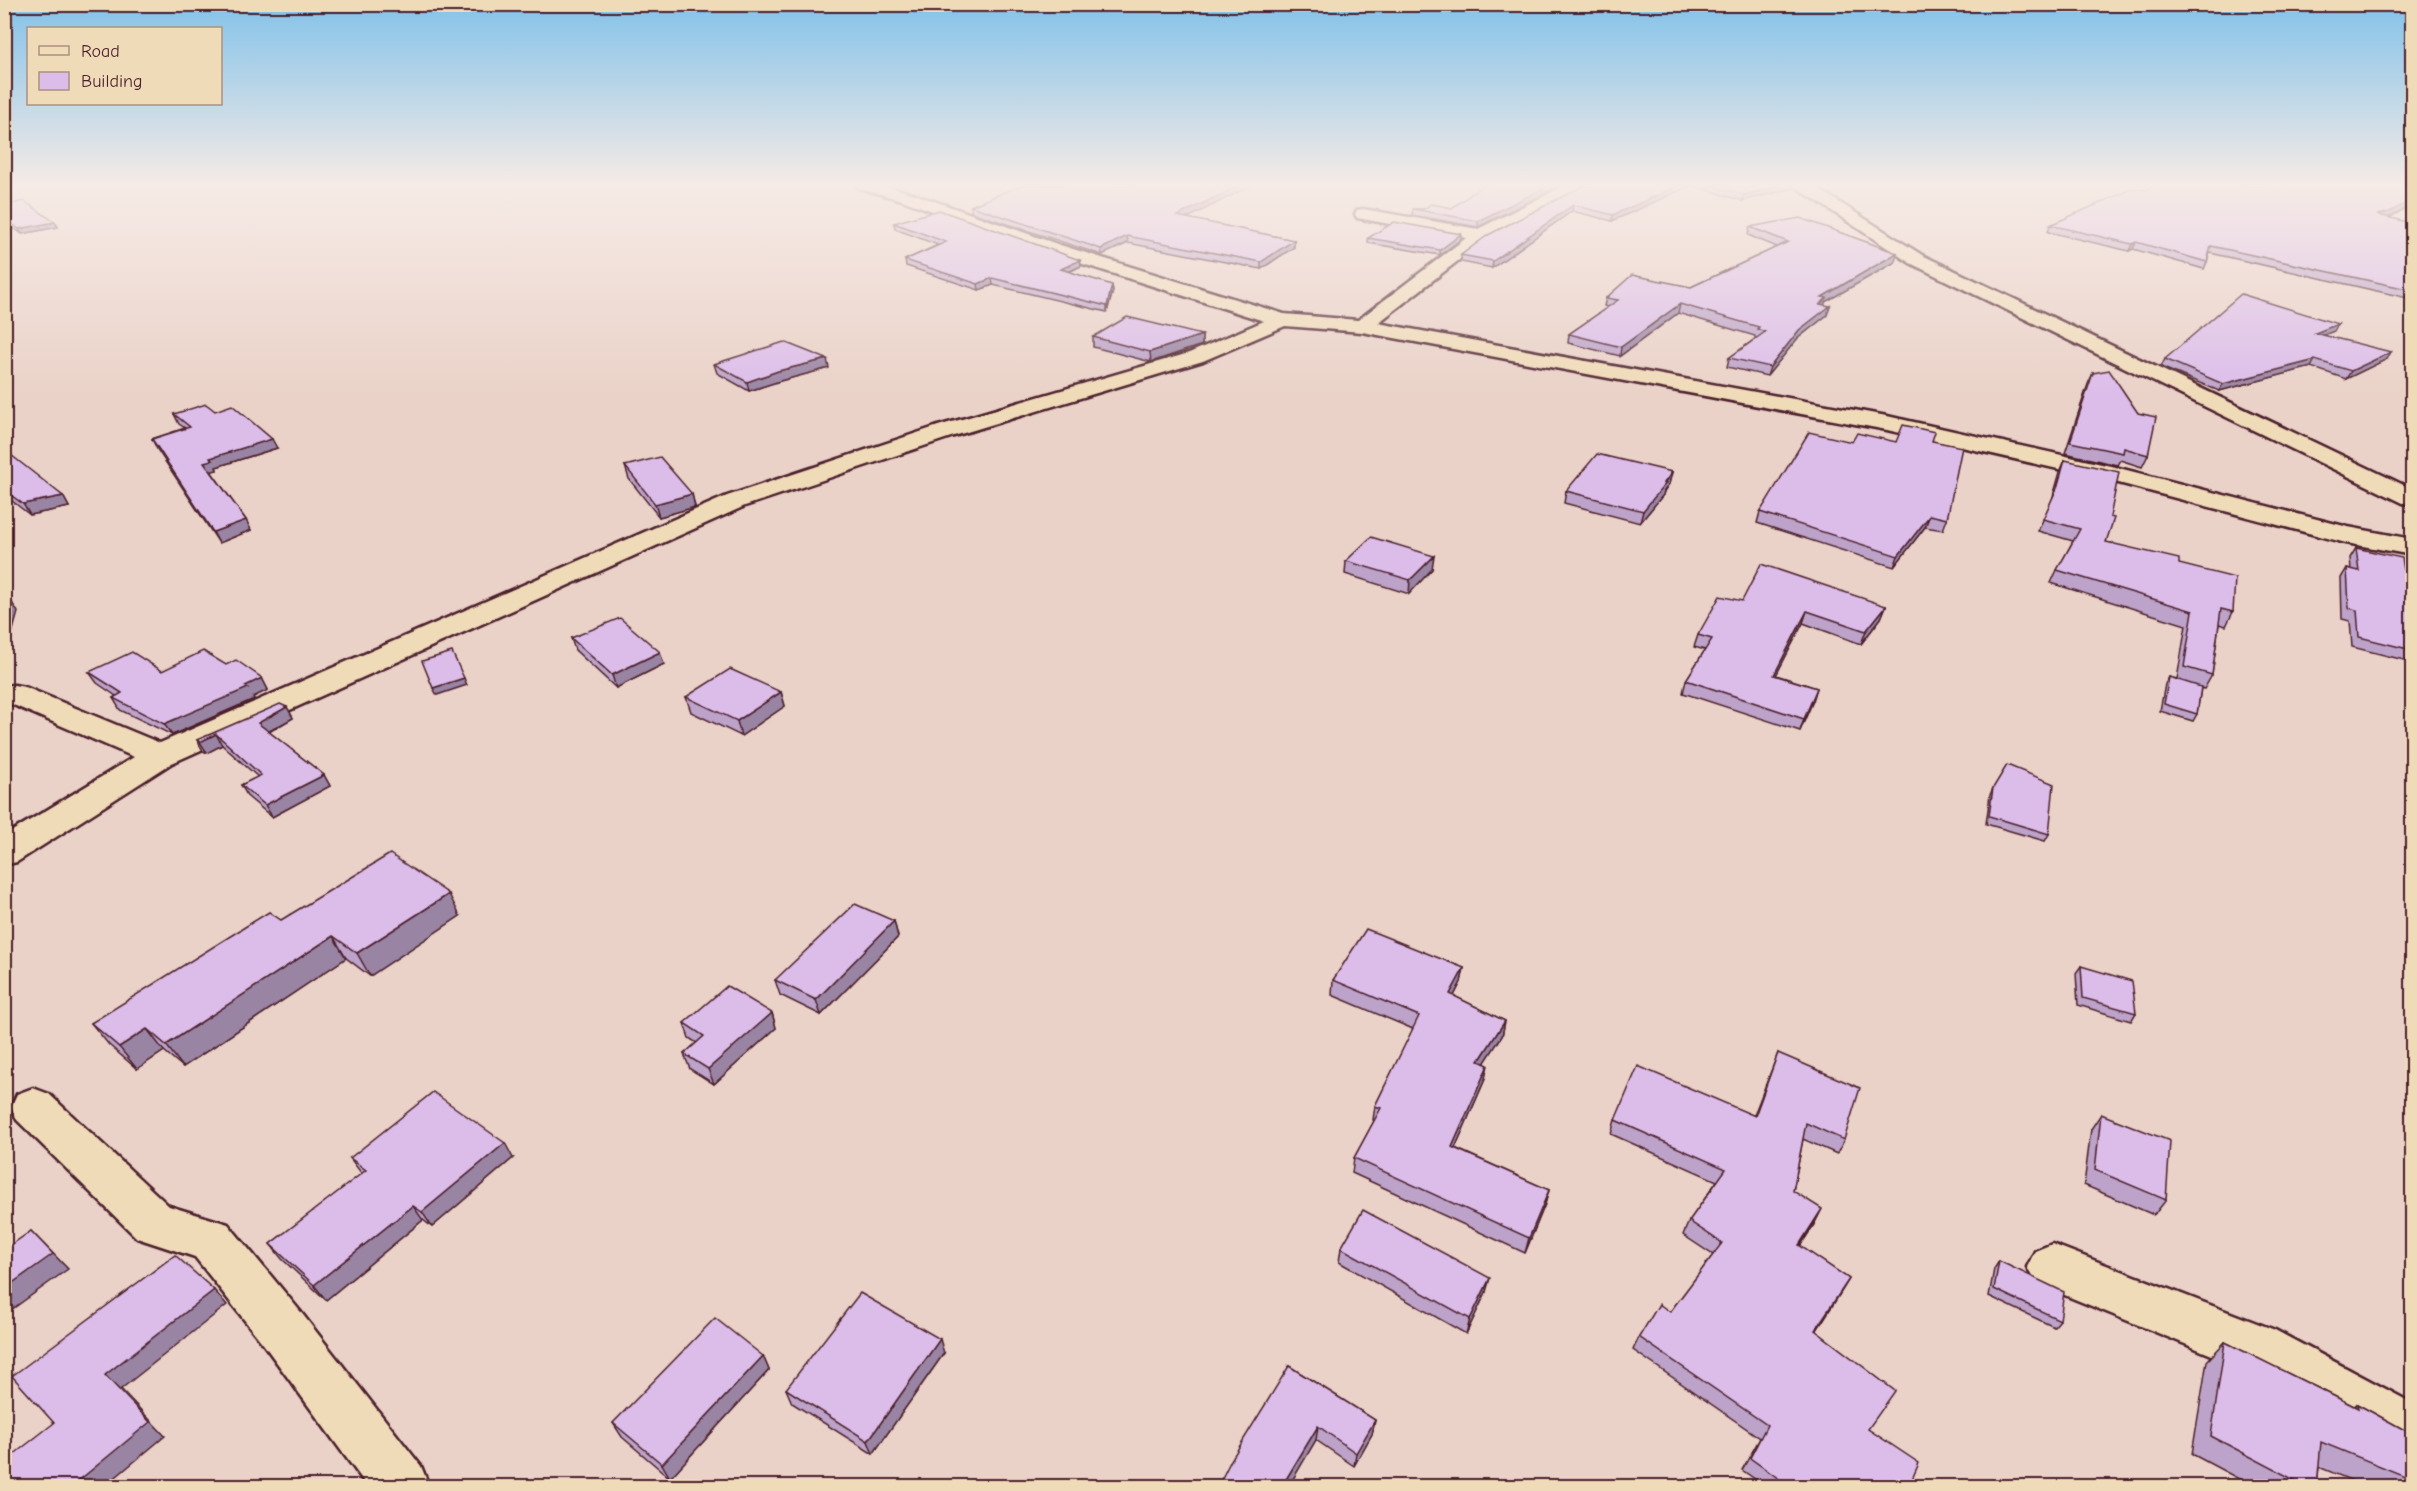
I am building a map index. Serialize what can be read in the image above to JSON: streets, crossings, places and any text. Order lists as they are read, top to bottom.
{
  "legend": ["Road", "Building"]
}
